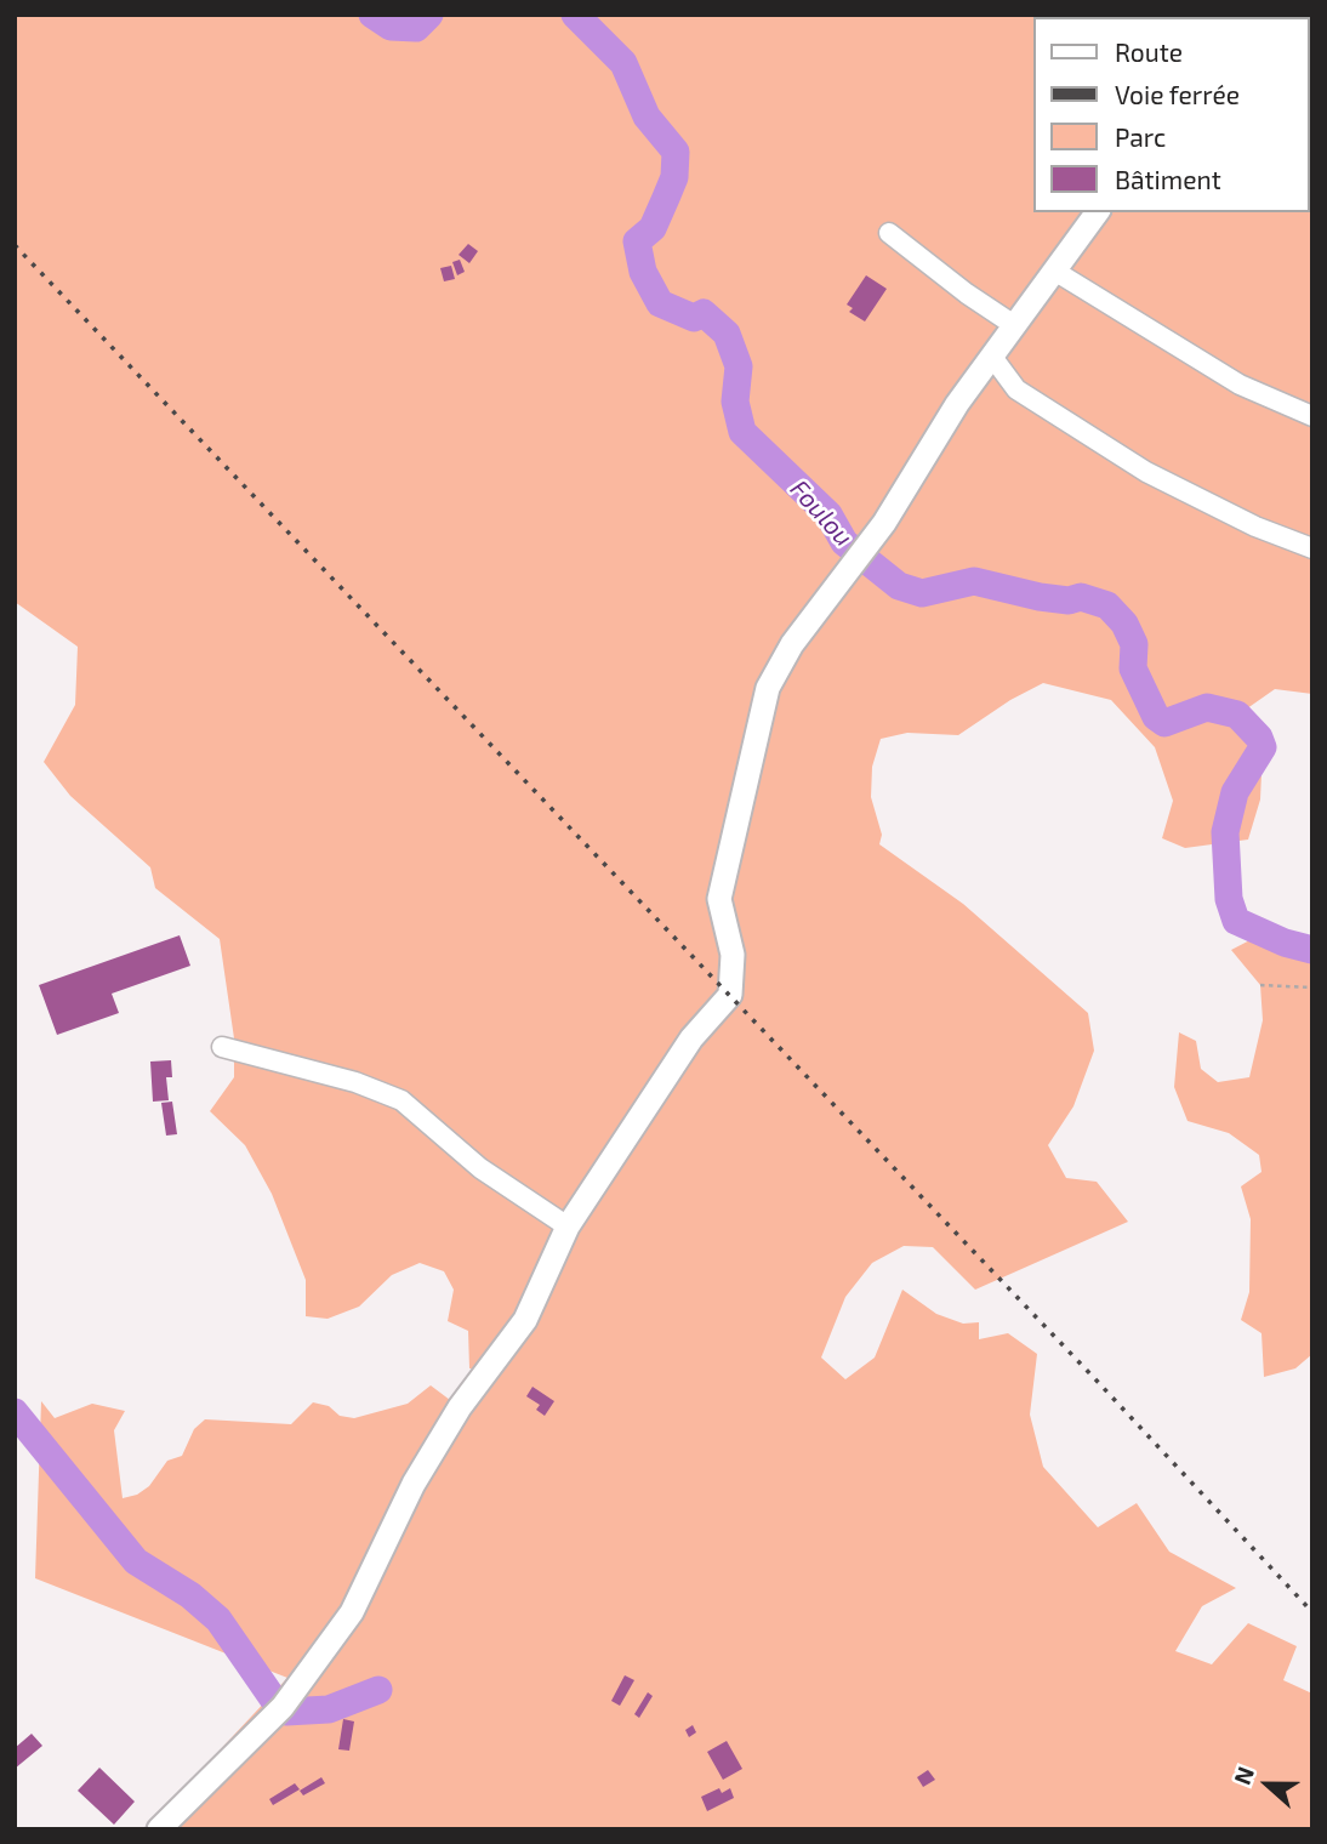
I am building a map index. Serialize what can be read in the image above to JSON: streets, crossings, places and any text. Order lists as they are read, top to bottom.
{
  "water": ["Foulou"],
  "legend": [
    "Route",
    "Voie ferrée",
    "Parc",
    "Bâtiment"
  ],
  "north": "left"
}
